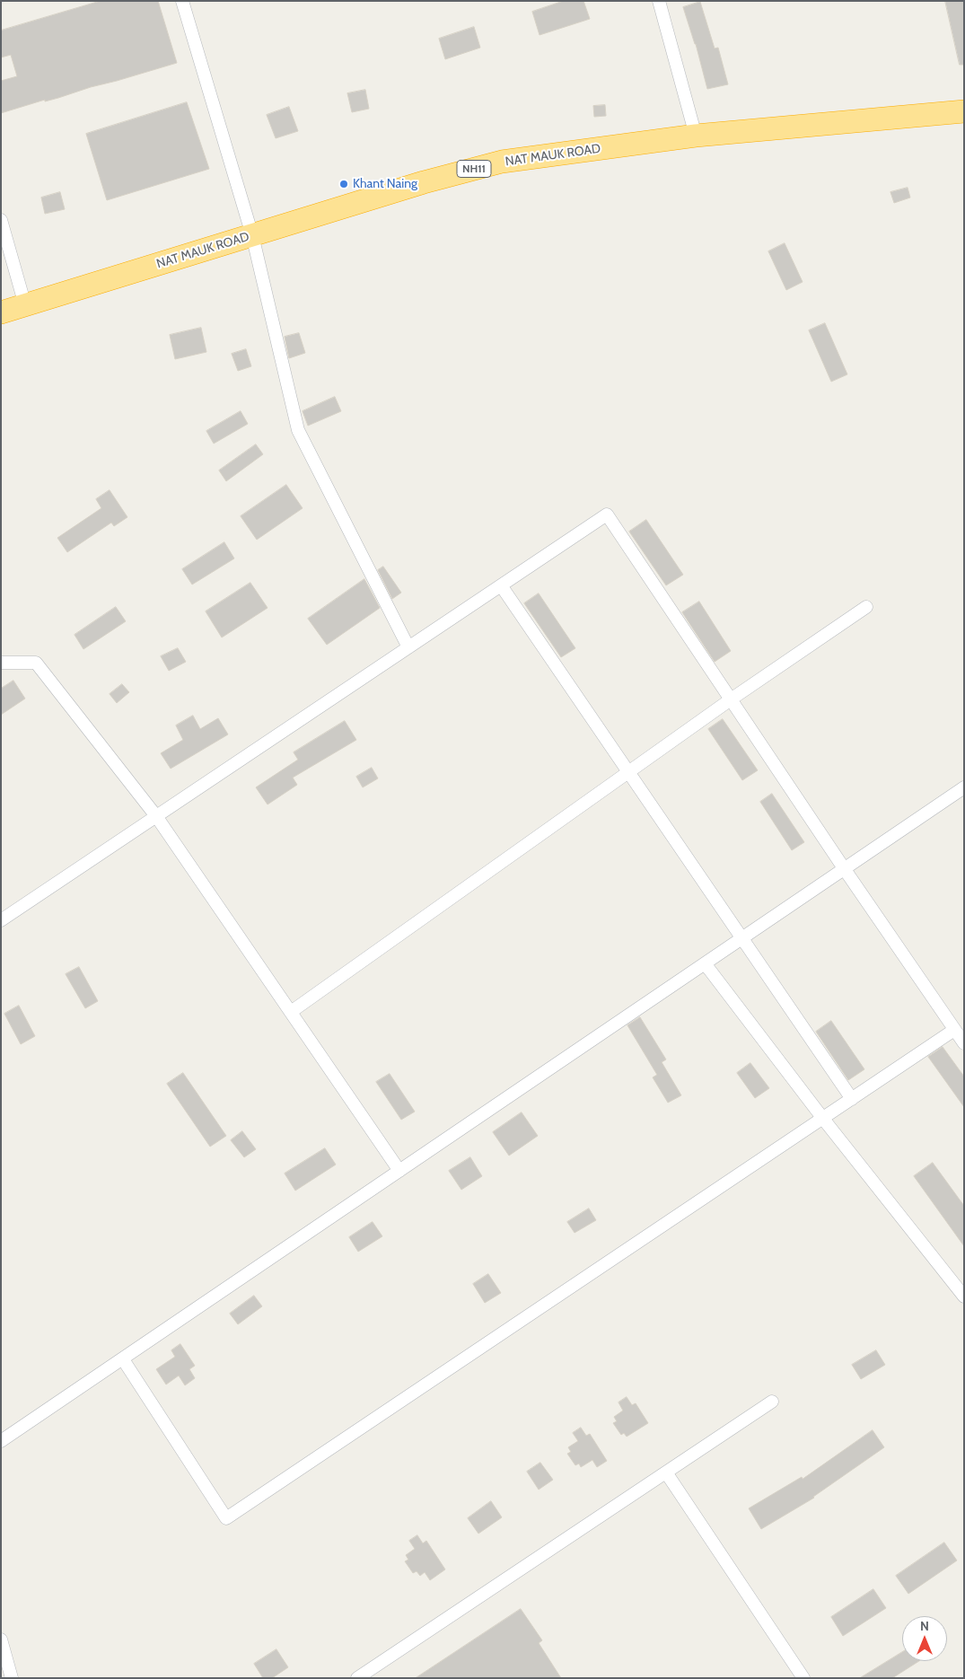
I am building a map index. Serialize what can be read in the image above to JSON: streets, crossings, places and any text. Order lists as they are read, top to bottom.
{
  "streets": {
    "highway": ["NAT MAUK ROAD", "NH11"]
  },
  "places": ["Khant Naing"],
  "north": "top"
}
